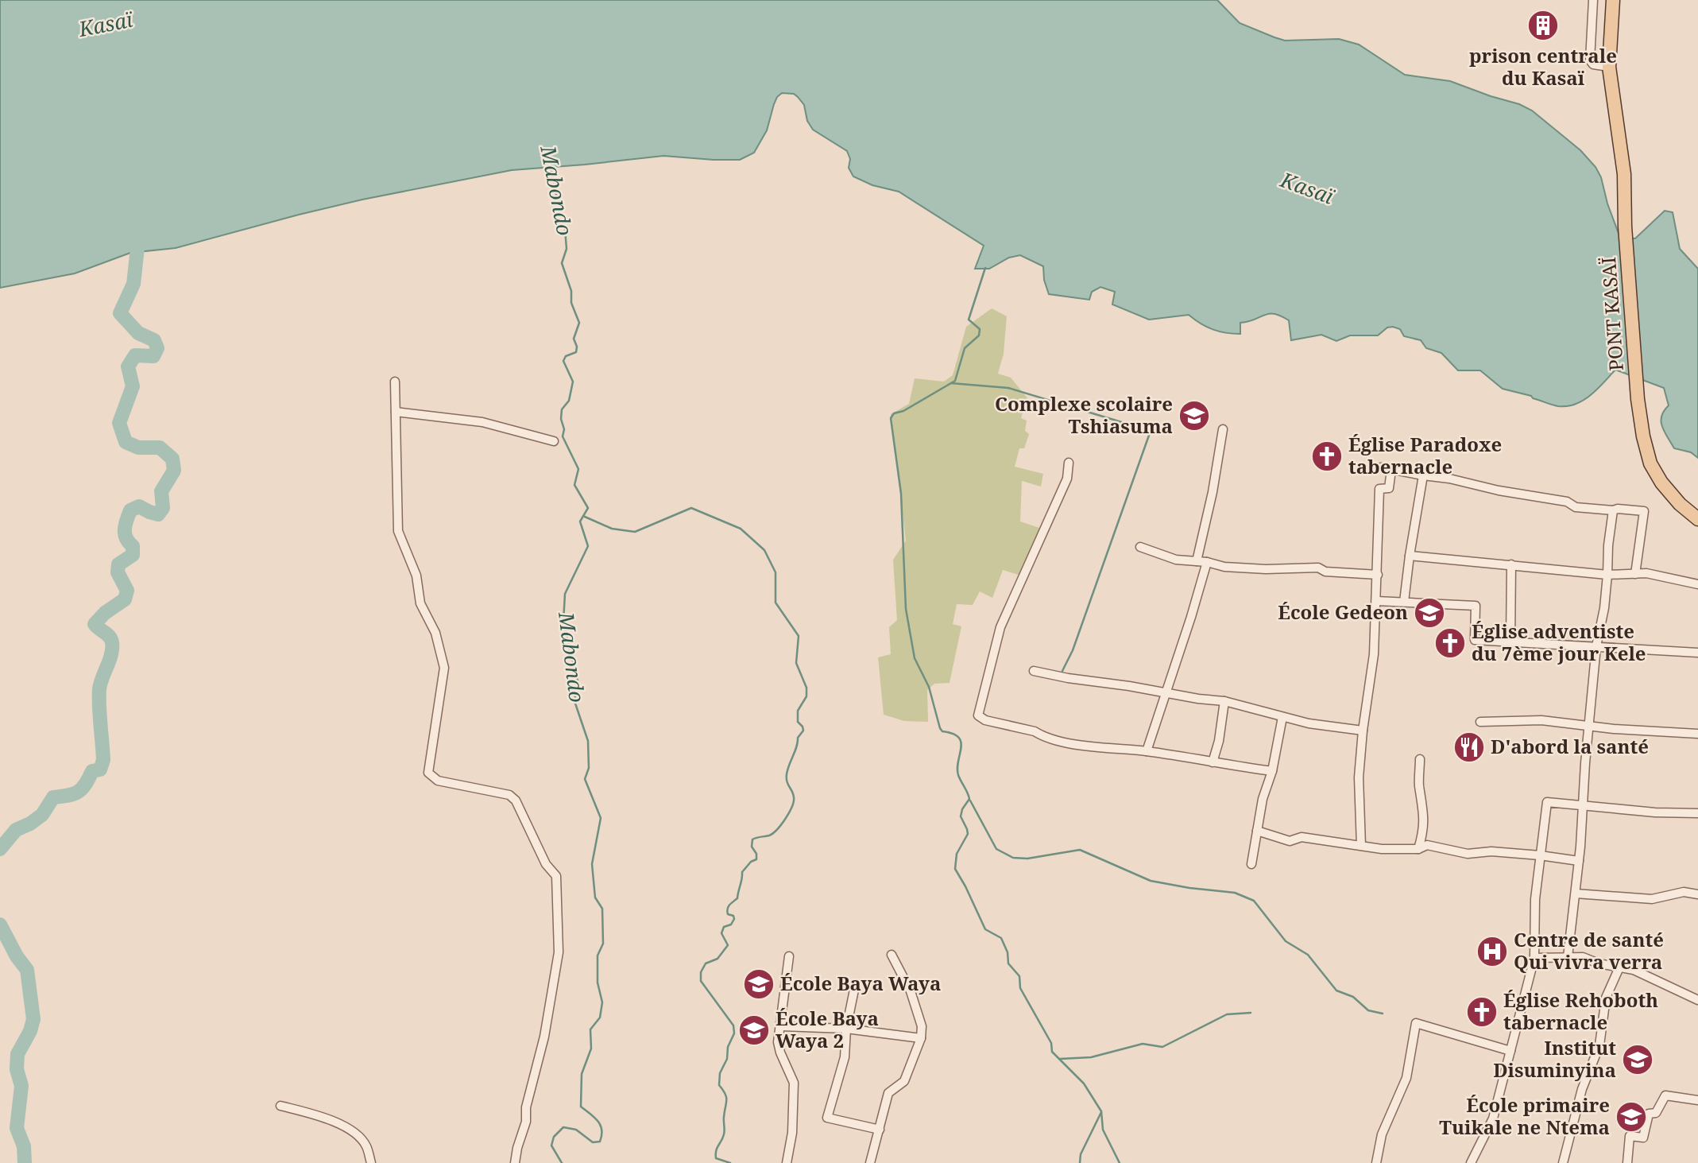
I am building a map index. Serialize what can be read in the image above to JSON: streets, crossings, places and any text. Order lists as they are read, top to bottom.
{
  "streets": {
    "main road": ["PONT KASAÏ"]
  },
  "water": ["Kasaï", "Mabondo"],
  "places": {
    "building": ["prison centrale du Kasaï"],
    "school or university": [
      "Complexe scolaire Tshiasuma",
      "École Gedeon",
      "École Baya Waya",
      "École Baya Waya 2",
      "Institut Disuminyina",
      "École primaire Tuikale ne Ntema"
    ],
    "church": ["Église Paradoxe tabernacle", "Église adventiste du 7ème jour Kele", "Église Rehoboth tabernacle"],
    "restaurant": ["D'abord la santé"],
    "hospital": ["Centre de santé Qui vivra verra"]
  }
}
